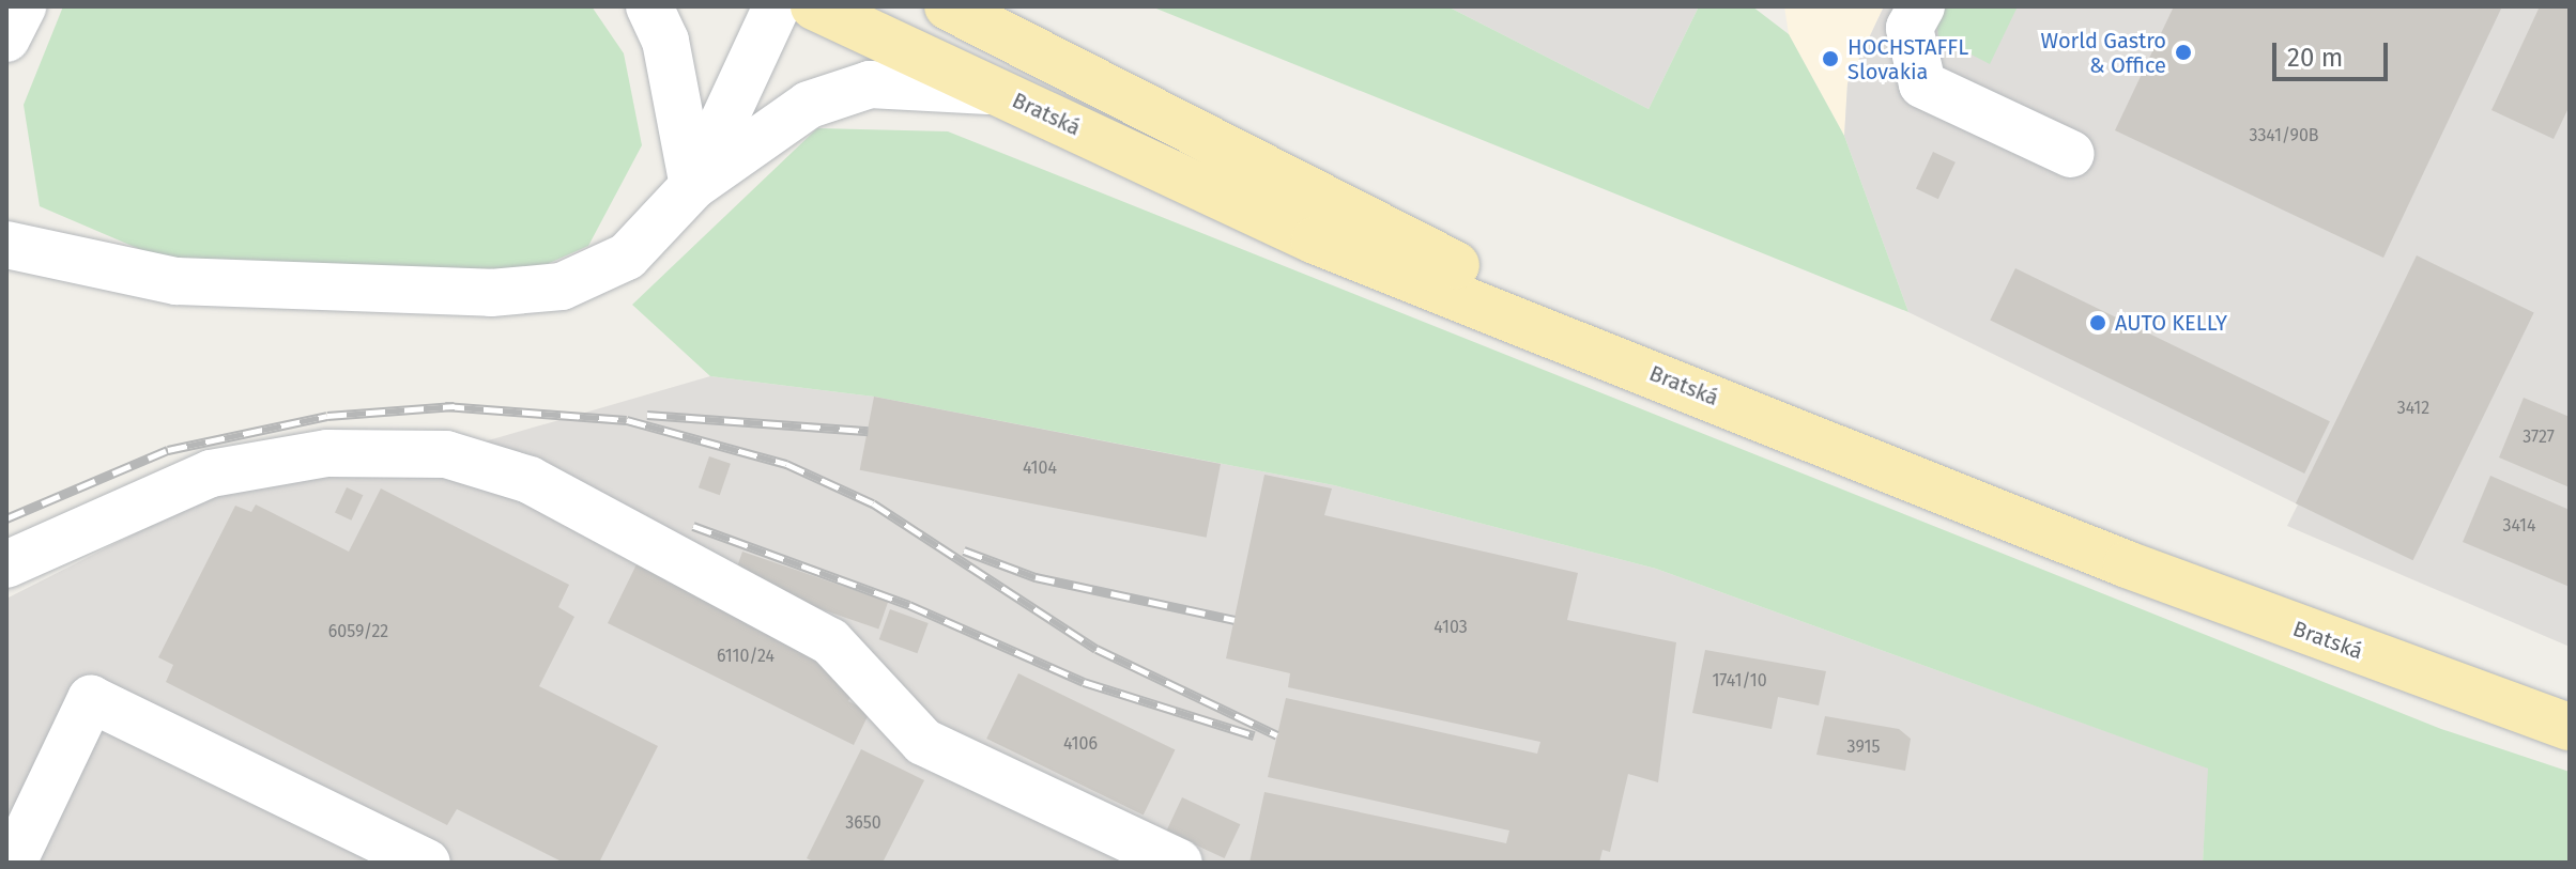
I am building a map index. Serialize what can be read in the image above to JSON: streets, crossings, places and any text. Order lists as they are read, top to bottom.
{
  "streets": {
    "main road": ["Bratská"]
  },
  "places": ["World Gastro & Office", "HOCHSTAFFL Slovakia", "AUTO KELLY"],
  "house_numbers": [
    "3341/90B",
    "3412",
    "3727",
    "4104",
    "3414",
    "4103",
    "6059/22",
    "6110/24",
    "1741/10",
    "4106",
    "3915",
    "3650"
  ],
  "scale_bar": "20 m"
}
